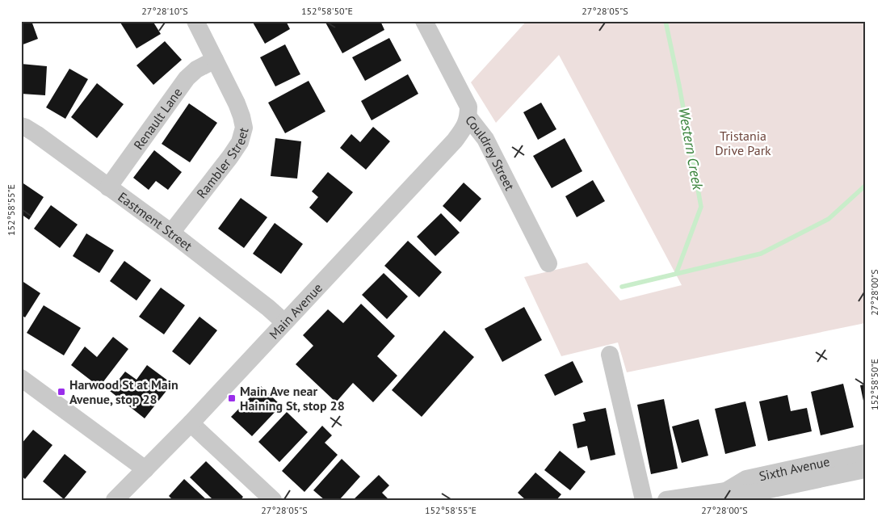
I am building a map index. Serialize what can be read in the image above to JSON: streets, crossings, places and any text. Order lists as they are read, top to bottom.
{
  "streets": {
    "street": [
      "Renault Lane",
      "Couldrey Street",
      "Rambler Street",
      "Eastment Street",
      "Main Avenue",
      "Sixth Avenue"
    ]
  },
  "crossings": [
    ["Renault Lane", "Rambler Street"],
    ["Renault Lane", "Eastment Street"],
    ["Couldrey Street", "Main Avenue"],
    ["Rambler Street", "Eastment Street"],
    ["Eastment Street", "Main Avenue"]
  ],
  "water": ["Western Creek"],
  "parks": ["Tristania Drive Park"],
  "places": {
    "transit": ["Harwood St at Main Avenue, stop 28", "Main Ave near Haining St, stop 28"]
  },
  "coordinates": [
    "27°28'10\"S",
    "152°58'50\"E",
    "27°28'05\"S",
    "152°58'55\"E",
    "27°28'00\"S"
  ]
}
